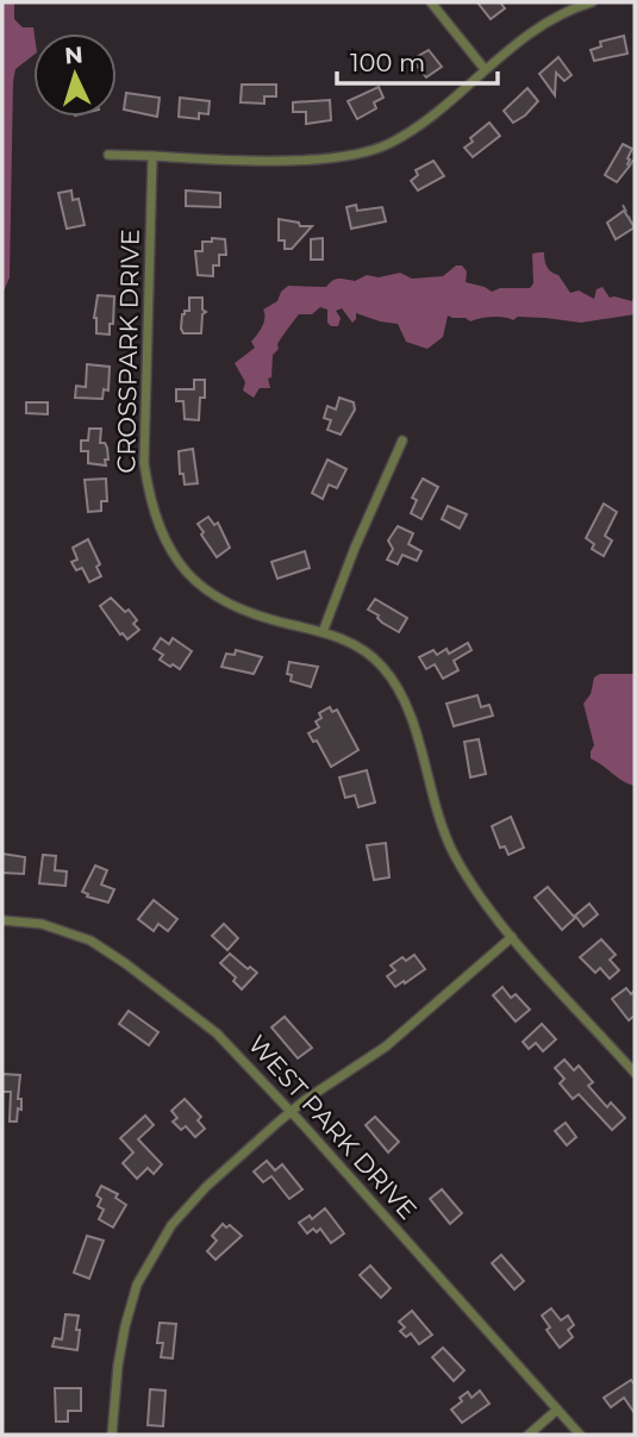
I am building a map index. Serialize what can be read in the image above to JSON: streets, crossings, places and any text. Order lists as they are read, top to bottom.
{
  "streets": {
    "street": ["CROSSPARK DRIVE", "WEST PARK DRIVE"]
  },
  "scale_bar": "100 m",
  "north": "top"
}
